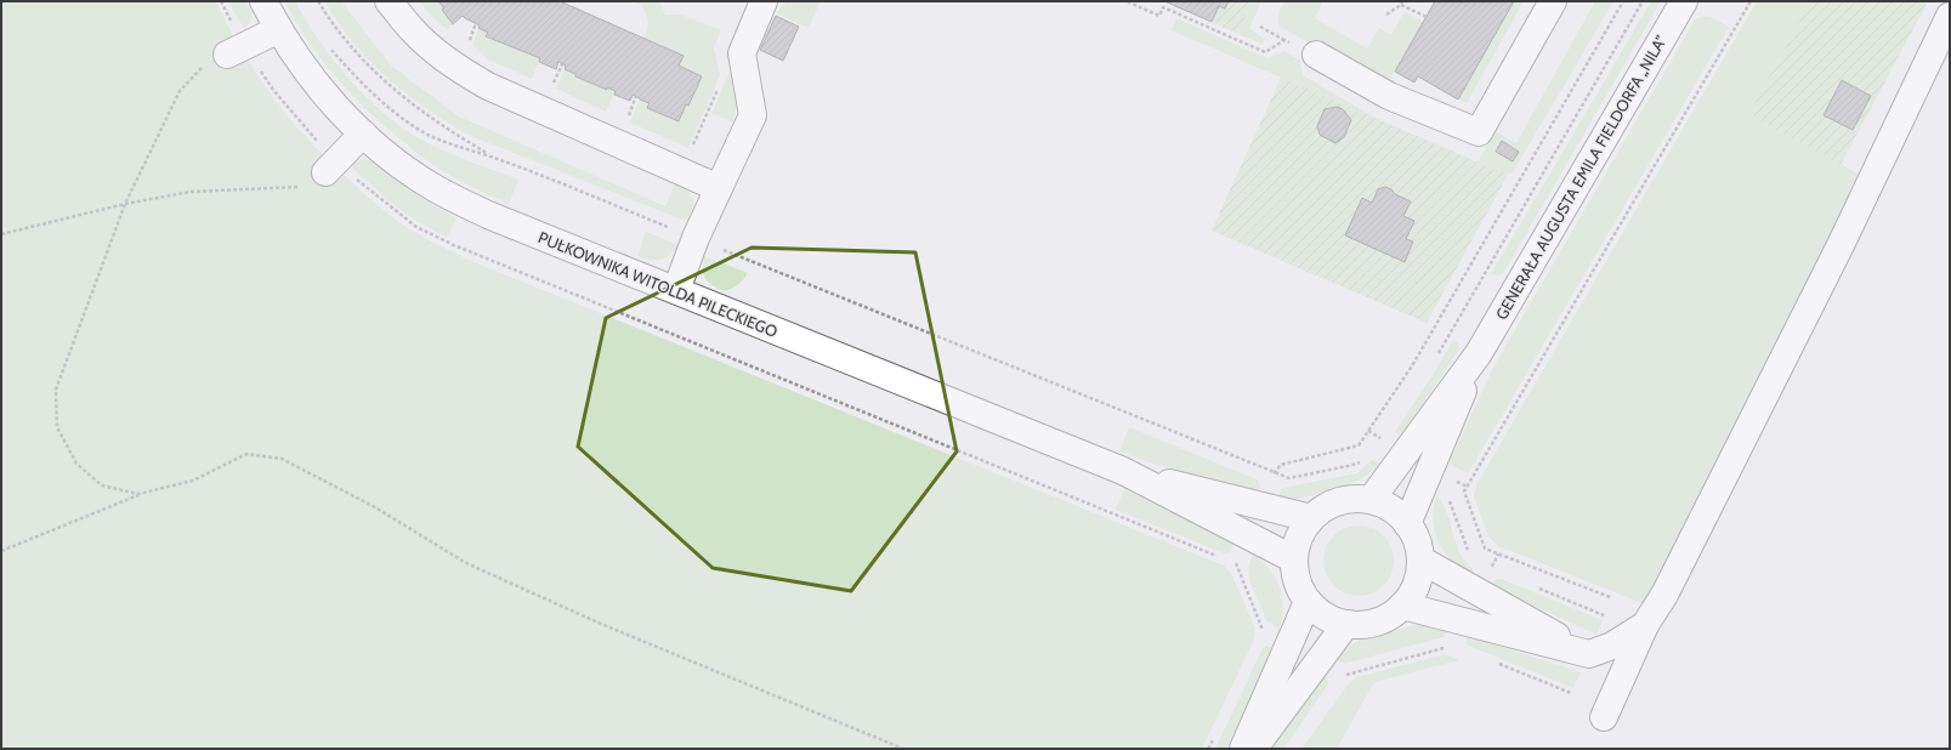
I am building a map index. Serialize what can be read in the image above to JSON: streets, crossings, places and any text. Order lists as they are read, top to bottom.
{
  "streets": {
    "street": ["GENERAŁA AUGUSTA EMILA FIELDORFA „NILA”", "PUŁKOWNIKA WITOLDA PILECKIEGO"]
  },
  "crossings": [
    ["GENERAŁA AUGUSTA EMILA FIELDORFA „NILA”", "PUŁKOWNIKA WITOLDA PILECKIEGO"]
  ]
}
